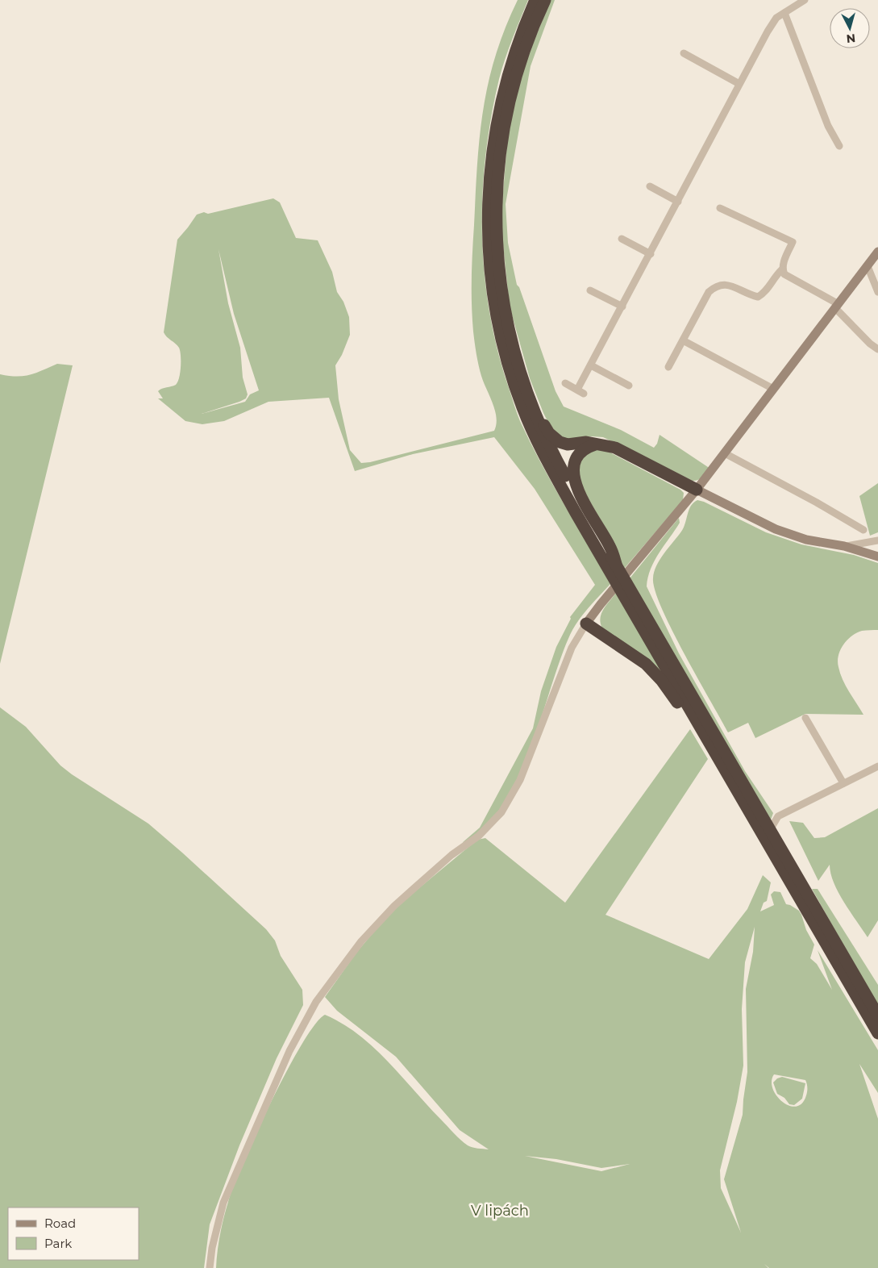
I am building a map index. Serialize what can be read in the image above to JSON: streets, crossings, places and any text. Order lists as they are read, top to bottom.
{
  "parks": ["V lipách"],
  "legend": ["Road", "Park"],
  "north": "bottom"
}
